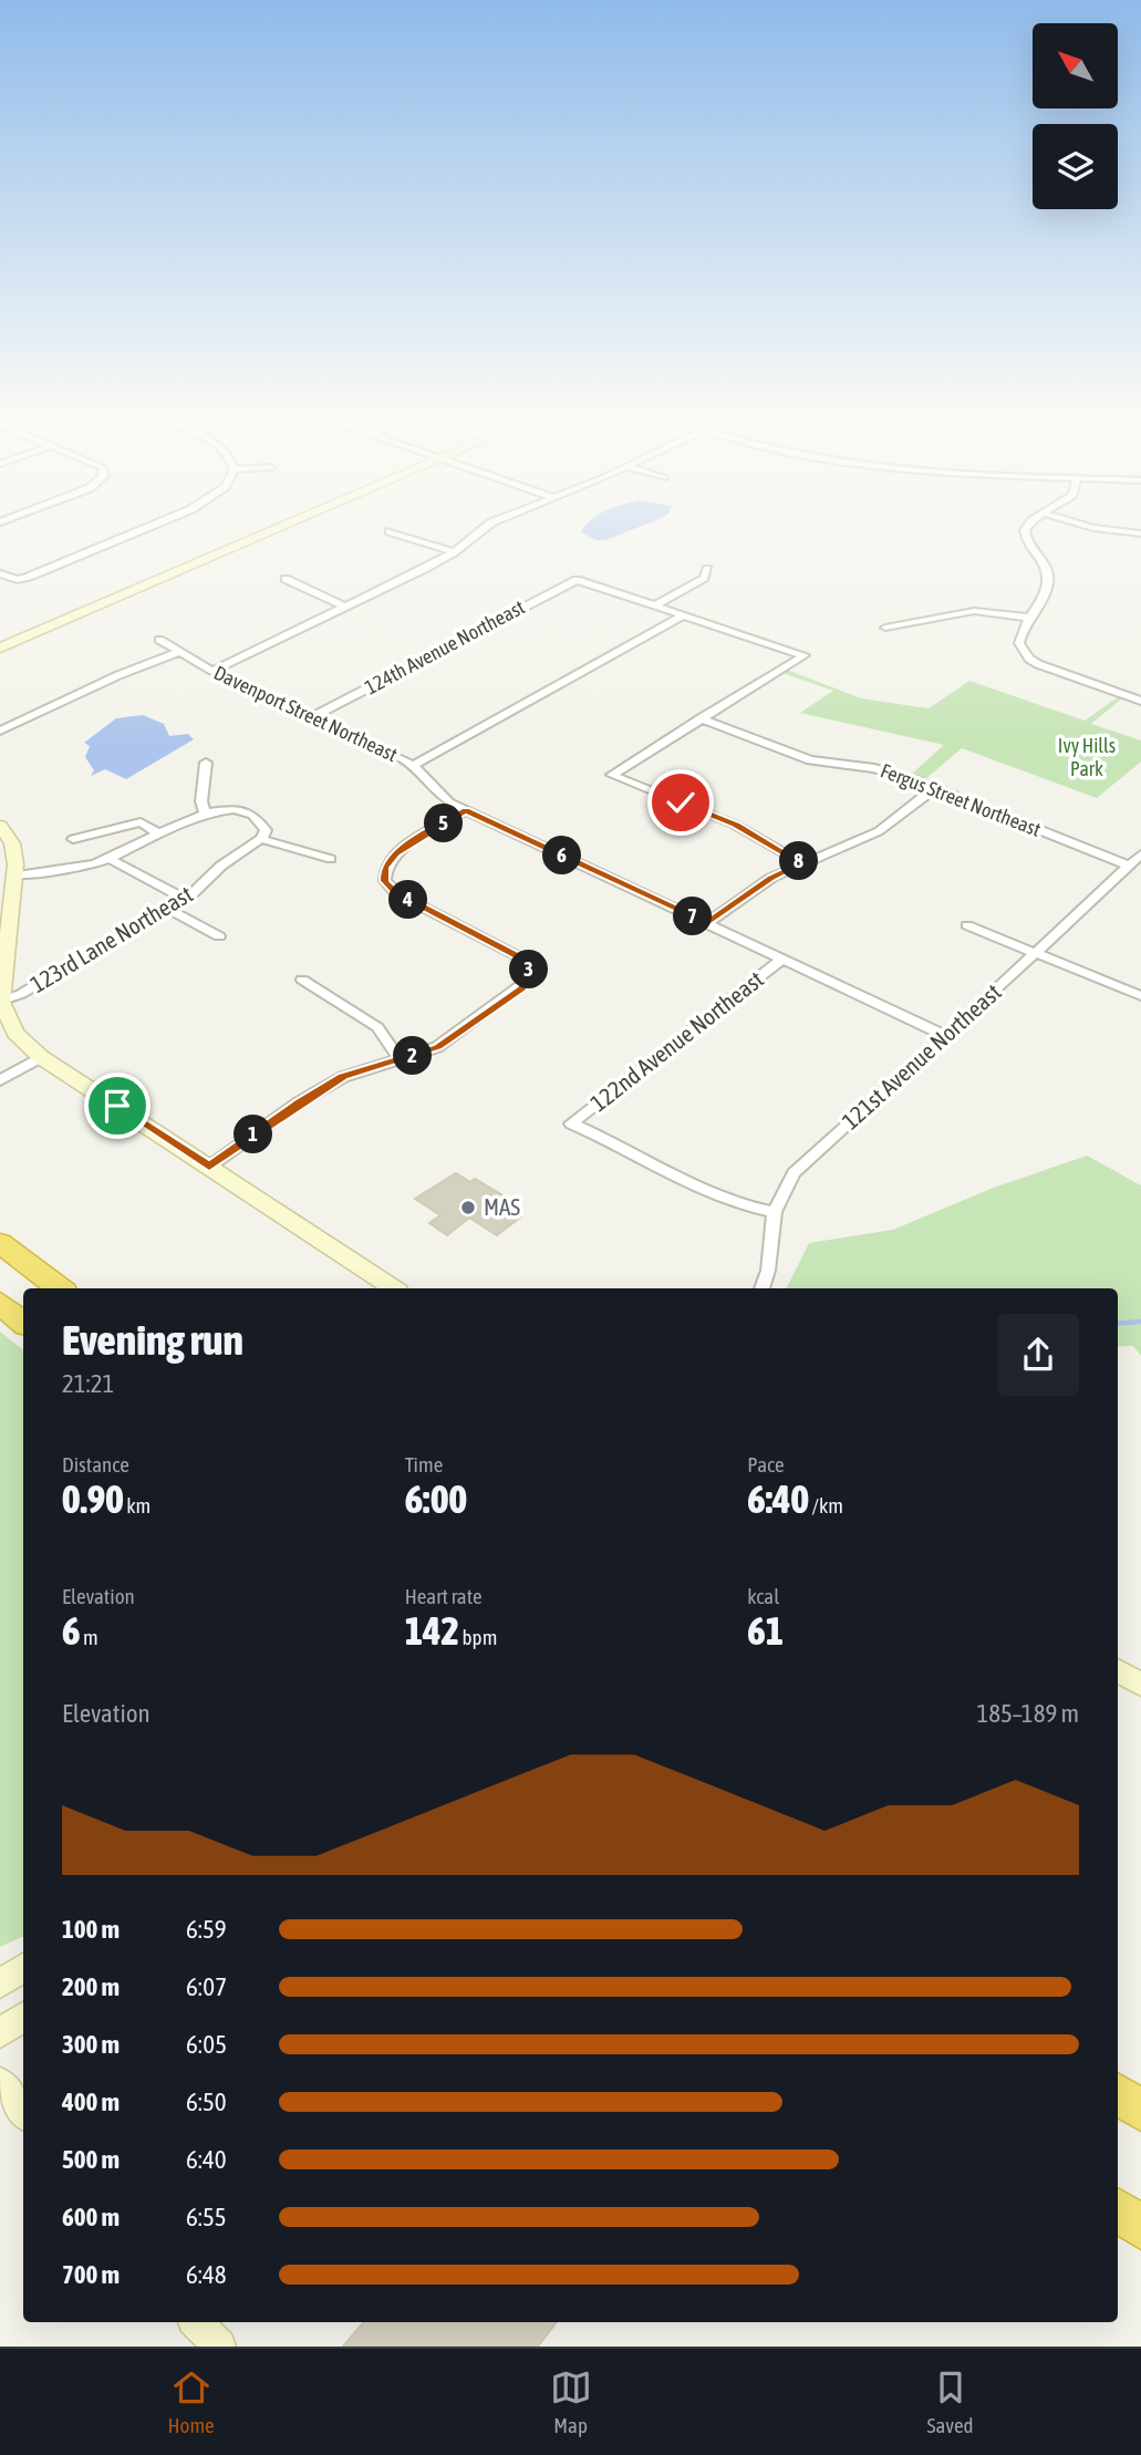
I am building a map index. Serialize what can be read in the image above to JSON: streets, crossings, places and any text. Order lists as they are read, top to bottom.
{
  "streets": {
    "street": [
      "124th Avenue Northeast",
      "Davenport Street Northeast",
      "Fergus Street Northeast",
      "123rd Lane Northeast",
      "122nd Avenue Northeast",
      "121st Avenue Northeast"
    ]
  },
  "crossings": [
    ["124th Avenue Northeast", "Davenport Street Northeast"],
    ["Davenport Street Northeast", "122nd Avenue Northeast"],
    ["Davenport Street Northeast", "121st Avenue Northeast"],
    ["Fergus Street Northeast", "121st Avenue Northeast"]
  ],
  "parks": ["Ivy Hills Park"],
  "places": ["MAS"],
  "north": "top left",
  "page": {
    "pins": [
      "5",
      "6",
      "8",
      "4",
      "7",
      "3",
      "2",
      "1"
    ],
    "heading": ["Evening run", "21:21"],
    "stats": [
      ["Distance", "0.90 km"],
      ["Time", "6:00"],
      ["Pace", "6:40 /km"],
      ["Elevation", "6 m"],
      ["Heart rate", "142 bpm"],
      ["kcal", "61"]
    ],
    "chart": ["Elevation", "185–189 m"],
    "list": [
      {
        "name": "100 m",
        "note": "6:59"
      },
      {
        "name": "200 m",
        "note": "6:07"
      },
      {
        "name": "300 m",
        "note": "6:05"
      },
      {
        "name": "400 m",
        "note": "6:50"
      },
      {
        "name": "500 m",
        "note": "6:40"
      },
      {
        "name": "600 m",
        "note": "6:55"
      },
      {
        "name": "700 m",
        "note": "6:48"
      }
    ],
    "tabs": ["Home", "Map", "Saved"]
  }
}
